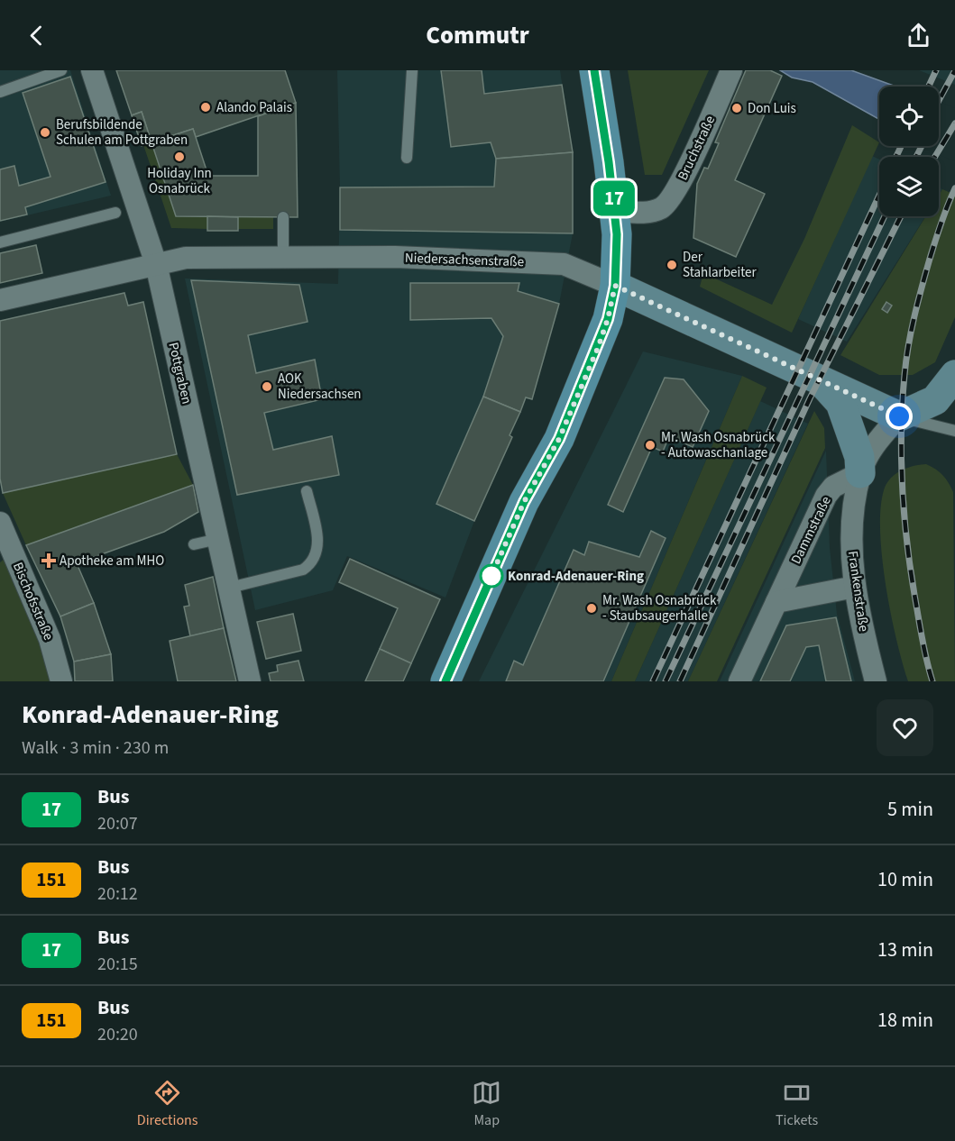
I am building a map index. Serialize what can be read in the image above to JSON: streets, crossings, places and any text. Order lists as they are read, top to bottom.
{
  "streets": {
    "street": [
      "Bruchstraße",
      "Niedersachsenstraße",
      "Pottgraben",
      "Dammstraße",
      "Frankenstraße",
      "Bischofsstraße"
    ]
  },
  "crossings": [
    ["Niedersachsenstraße", "Pottgraben"],
    ["Niedersachsenstraße", "Frankenstraße"],
    ["Dammstraße", "Frankenstraße"]
  ],
  "places": {
    "other": [
      "Alando Palais",
      "Don Luis",
      "Berufsbildende Schulen am Pottgraben",
      "Holiday Inn Osnabrück",
      "Der Stahlarbeiter",
      "AOK Niedersachsen",
      "Mr. Wash Osnabrück - Autowaschanlage",
      "Konrad-Adenauer-Ring",
      "Mr. Wash Osnabrück - Staubsaugerhalle"
    ],
    "health": ["Apotheke am MHO"]
  },
  "lines": ["bus line 17"],
  "page": {
    "header": "Commutr",
    "on_map": "17",
    "heading": ["Konrad-Adenauer-Ring", "Walk · 3 min · 230 m"],
    "list": [
      {
        "mark": "17",
        "name": "Bus",
        "note": "20:07",
        "value": "5 min"
      },
      {
        "mark": "151",
        "name": "Bus",
        "note": "20:12",
        "value": "10 min"
      },
      {
        "mark": "17",
        "name": "Bus",
        "note": "20:15",
        "value": "13 min"
      },
      {
        "mark": "151",
        "name": "Bus",
        "note": "20:20",
        "value": "18 min"
      }
    ],
    "tabs": ["Directions", "Map", "Tickets"]
  }
}
